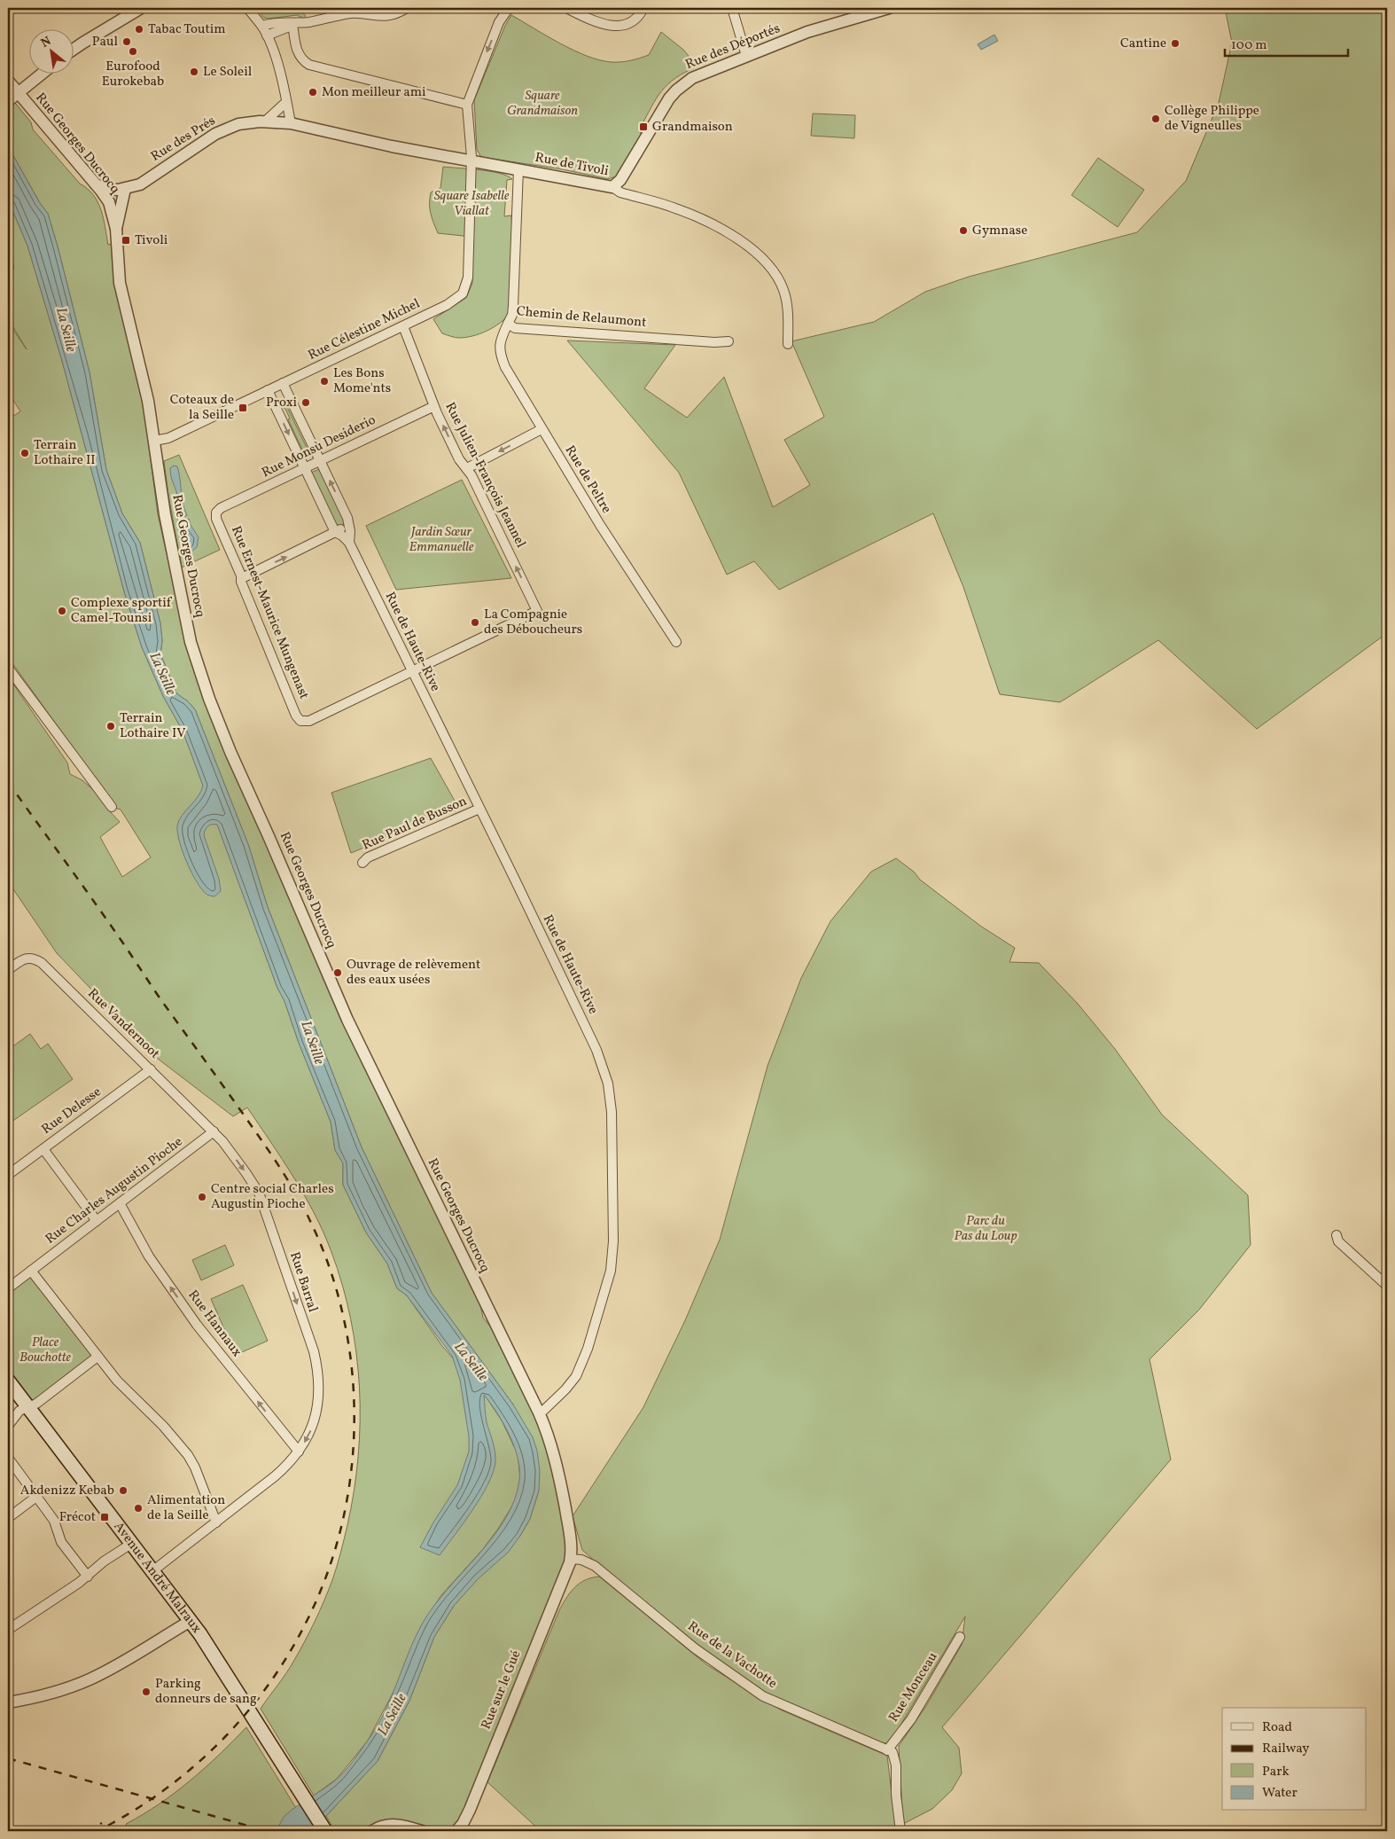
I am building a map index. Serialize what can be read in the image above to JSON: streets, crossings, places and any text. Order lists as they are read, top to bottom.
{
  "streets": {
    "main road": ["Avenue André Malraux"],
    "street": [
      "Rue des Déportés",
      "Rue des Prés",
      "Rue Georges Ducrocq",
      "Rue de Tivoli",
      "Chemin de Relaumont",
      "Rue Célestine Michel",
      "Rue Monsù Desiderio",
      "Rue Julien-François Jeannel",
      "Rue de Peltre",
      "Rue Ernest-Maurice Mungenast",
      "Rue de Haute-Rive",
      "Rue Paul de Busson",
      "Rue Vandernoot",
      "Rue Delesse",
      "Rue Charles Augustin Pioche",
      "Rue Barral",
      "Rue Hannaux",
      "Rue de la Vachotte",
      "Rue Monceau",
      "Rue sur le Gué"
    ]
  },
  "crossings": [
    ["Rue des Déportés", "Rue de Tivoli"],
    ["Rue des Prés", "Rue Georges Ducrocq"],
    ["Rue des Prés", "Rue de Tivoli"],
    ["Rue Georges Ducrocq", "Rue Célestine Michel"],
    ["Rue Georges Ducrocq", "Rue de Haute-Rive"],
    ["Rue Georges Ducrocq", "Rue de la Vachotte"],
    ["Rue Georges Ducrocq", "Rue sur le Gué"],
    ["Rue de Tivoli", "Chemin de Relaumont"],
    ["Rue de Tivoli", "Rue Célestine Michel"],
    ["Chemin de Relaumont", "Rue de Peltre"],
    ["Rue Célestine Michel", "Rue Julien-François Jeannel"],
    ["Rue Célestine Michel", "Rue de Haute-Rive"],
    ["Rue Monsù Desiderio", "Rue Julien-François Jeannel"],
    ["Rue Monsù Desiderio", "Rue Ernest-Maurice Mungenast"],
    ["Rue Monsù Desiderio", "Rue de Haute-Rive"],
    ["Rue Julien-François Jeannel", "Rue Ernest-Maurice Mungenast"],
    ["Rue Julien-François Jeannel", "Rue de Haute-Rive"],
    ["Rue Ernest-Maurice Mungenast", "Rue de Haute-Rive"],
    ["Rue de Haute-Rive", "Rue Paul de Busson"],
    ["Rue Vandernoot", "Rue Delesse"],
    ["Rue Vandernoot", "Rue Charles Augustin Pioche"],
    ["Rue Vandernoot", "Rue Barral"],
    ["Rue Charles Augustin Pioche", "Rue Barral"],
    ["Rue Charles Augustin Pioche", "Rue Hannaux"],
    ["Rue Barral", "Rue Hannaux"],
    ["Rue Barral", "Avenue André Malraux"],
    ["Rue de la Vachotte", "Rue Monceau"],
    ["Rue de la Vachotte", "Rue sur le Gué"]
  ],
  "one_way": ["Rue Barral", "Rue Hannaux"],
  "water": ["La Seille"],
  "parks": [
    "Square Grandmaison",
    "Square Isabelle Viallat",
    "Jardin Sœur Emmanuelle",
    "Parc du Pas du Loup",
    "Place Bouchotte"
  ],
  "places": {
    "other": [
      "Tabac Toutim",
      "Paul",
      "Cantine",
      "Eurofood Eurokebab",
      "Le Soleil",
      "Mon meilleur ami",
      "Collège Philippe de Vigneulles",
      "Gymnase",
      "Les Bons Mome'nts",
      "Proxi",
      "Terrain Lothaire II",
      "Complexe sportif Camel-Tounsi",
      "La Compagnie des Déboucheurs",
      "Terrain Lothaire IV",
      "Ouvrage de relèvement des eaux usées",
      "Centre social Charles Augustin Pioche",
      "Akdenizz Kebab",
      "Alimentation de la Seille",
      "Parking donneurs de sang"
    ],
    "transit": [
      "Grandmaison",
      "Tivoli",
      "Coteaux de la Seille",
      "Frécot"
    ]
  },
  "legend": [
    "Road",
    "Railway",
    "Park",
    "Water"
  ],
  "scale_bar": "100 m",
  "north": "top left"
}
